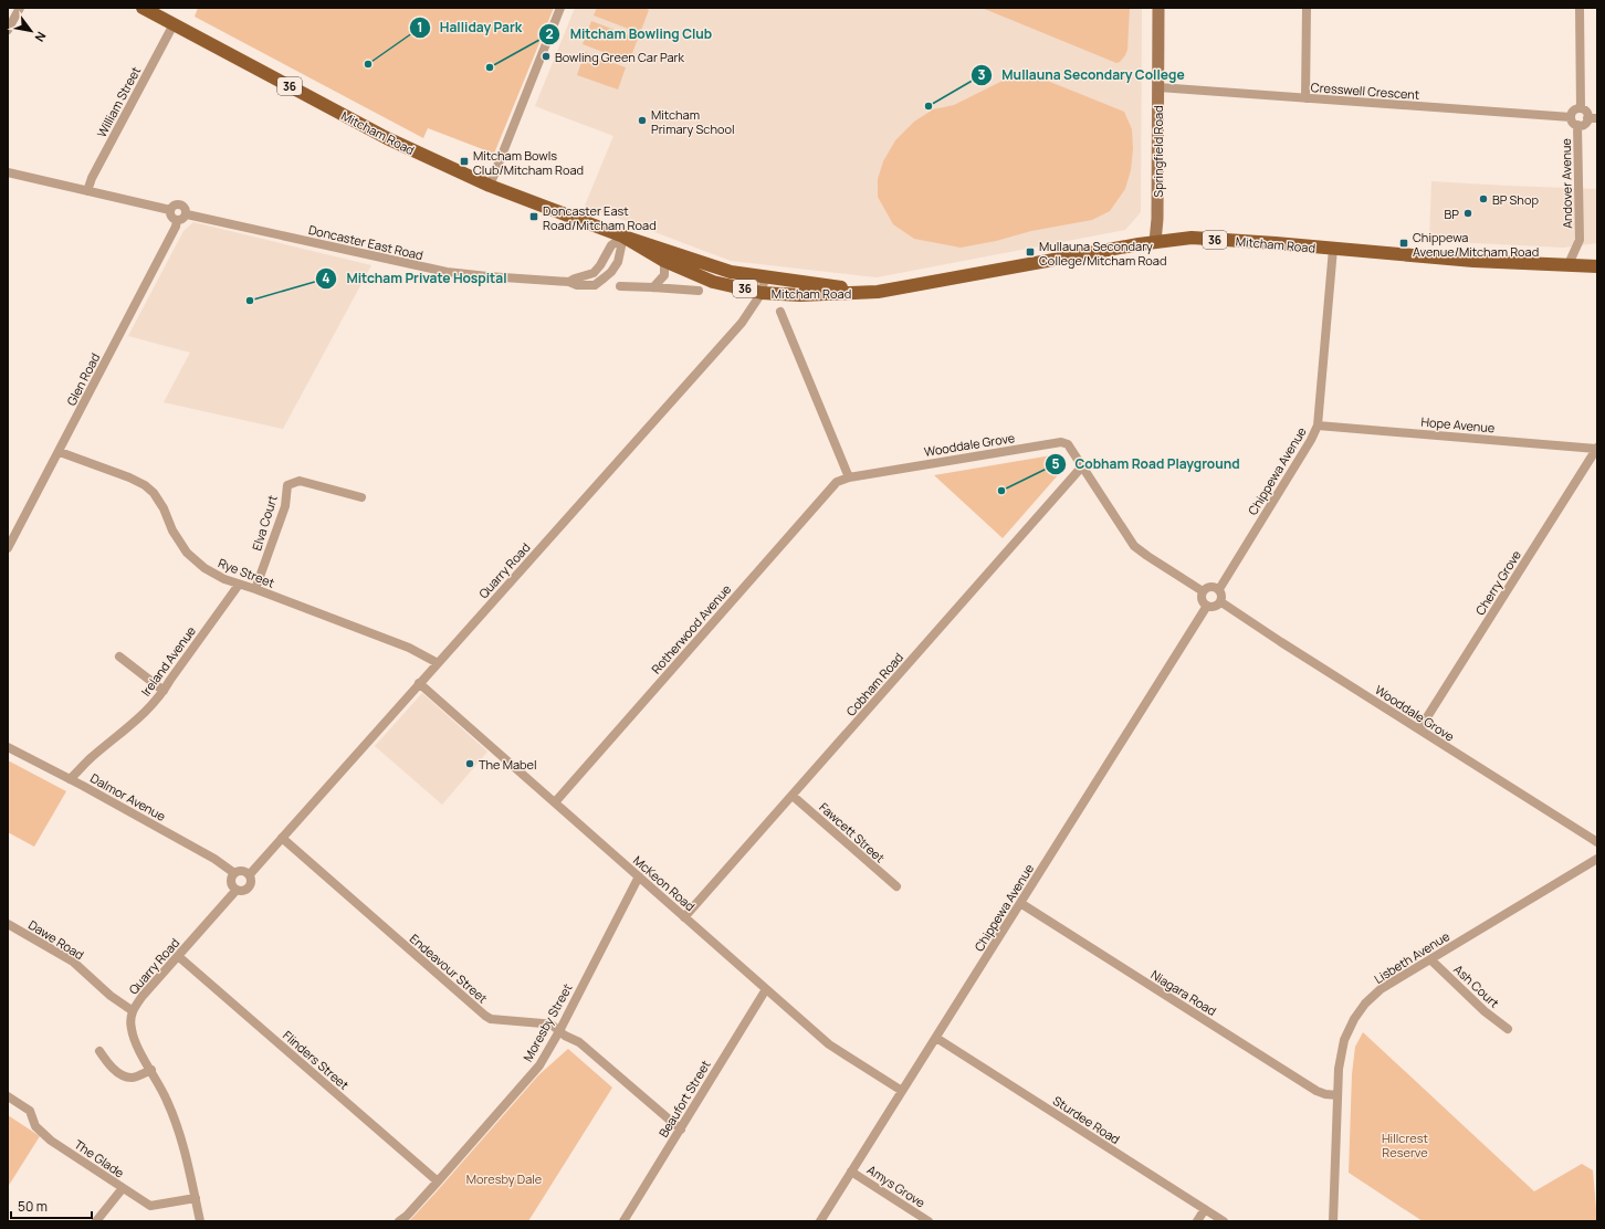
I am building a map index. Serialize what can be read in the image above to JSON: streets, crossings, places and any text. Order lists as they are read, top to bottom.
{
  "streets": {
    "main road": ["36", "Mitcham Road", "Springfield Road"],
    "street": [
      "Cresswell Crescent",
      "William Street",
      "Andover Avenue",
      "Doncaster East Road",
      "Glen Road",
      "Hope Avenue",
      "Wooddale Grove",
      "Chippewa Avenue",
      "Elva Court",
      "Quarry Road",
      "Rye Street",
      "Cherry Grove",
      "Rotherwood Avenue",
      "Ireland Avenue",
      "Cobham Road",
      "Dalmor Avenue",
      "Fawcett Street",
      "McKeon Road",
      "Dawe Road",
      "Lisbeth Avenue",
      "Endeavour Street",
      "Ash Court",
      "Niagara Road",
      "Moresby Street",
      "Flinders Street",
      "Beaufort Street",
      "Sturdee Road",
      "The Glade",
      "Amys Grove"
    ]
  },
  "crossings": [
    ["Cresswell Crescent", "Springfield Road"],
    ["Cresswell Crescent", "Andover Avenue"],
    ["William Street", "Mitcham Road"],
    ["Mitcham Road", "Springfield Road"],
    ["Mitcham Road", "Andover Avenue"],
    ["Mitcham Road", "Doncaster East Road"],
    ["Mitcham Road", "Chippewa Avenue"],
    ["Mitcham Road", "Quarry Road"],
    ["Doncaster East Road", "Glen Road"],
    ["Glen Road", "Rye Street"],
    ["Hope Avenue", "Chippewa Avenue"],
    ["Hope Avenue", "Cherry Grove"],
    ["Wooddale Grove", "Chippewa Avenue"],
    ["Wooddale Grove", "Cherry Grove"],
    ["Wooddale Grove", "Rotherwood Avenue"],
    ["Wooddale Grove", "Cobham Road"],
    ["Chippewa Avenue", "McKeon Road"],
    ["Chippewa Avenue", "Niagara Road"],
    ["Chippewa Avenue", "Sturdee Road"],
    ["Chippewa Avenue", "Amys Grove"],
    ["Elva Court", "Rye Street"],
    ["Quarry Road", "Rye Street"],
    ["Quarry Road", "Dalmor Avenue"],
    ["Quarry Road", "McKeon Road"],
    ["Quarry Road", "Dawe Road"],
    ["Quarry Road", "Endeavour Street"],
    ["Quarry Road", "Flinders Street"],
    ["Quarry Road", "The Glade"],
    ["Rye Street", "Ireland Avenue"],
    ["Rotherwood Avenue", "McKeon Road"],
    ["Ireland Avenue", "Dalmor Avenue"],
    ["Cobham Road", "Fawcett Street"],
    ["Cobham Road", "McKeon Road"],
    ["McKeon Road", "Moresby Street"],
    ["McKeon Road", "Beaufort Street"],
    ["Lisbeth Avenue", "Ash Court"],
    ["Lisbeth Avenue", "Niagara Road"],
    ["Endeavour Street", "Moresby Street"],
    ["Endeavour Street", "Beaufort Street"],
    ["Moresby Street", "Flinders Street"]
  ],
  "parks": ["Hillcrest Reserve", "Moresby Dale"],
  "places": {
    "other": [
      "Bowling Green Car Park",
      "Halliday Park",
      "Mitcham Bowling Club",
      "Mullauna Secondary College",
      "Mitcham Primary School",
      "BP Shop",
      "BP",
      "Mitcham Private Hospital",
      "Cobham Road Playground",
      "The Mabel"
    ],
    "transit": [
      "Mitcham Bowls Club/Mitcham Road",
      "Doncaster East Road/Mitcham Road",
      "Chippewa Avenue/Mitcham Road",
      "Mullauna Secondary College/Mitcham Road"
    ]
  },
  "scale_bar": "50 m",
  "north": "bottom right"
}
